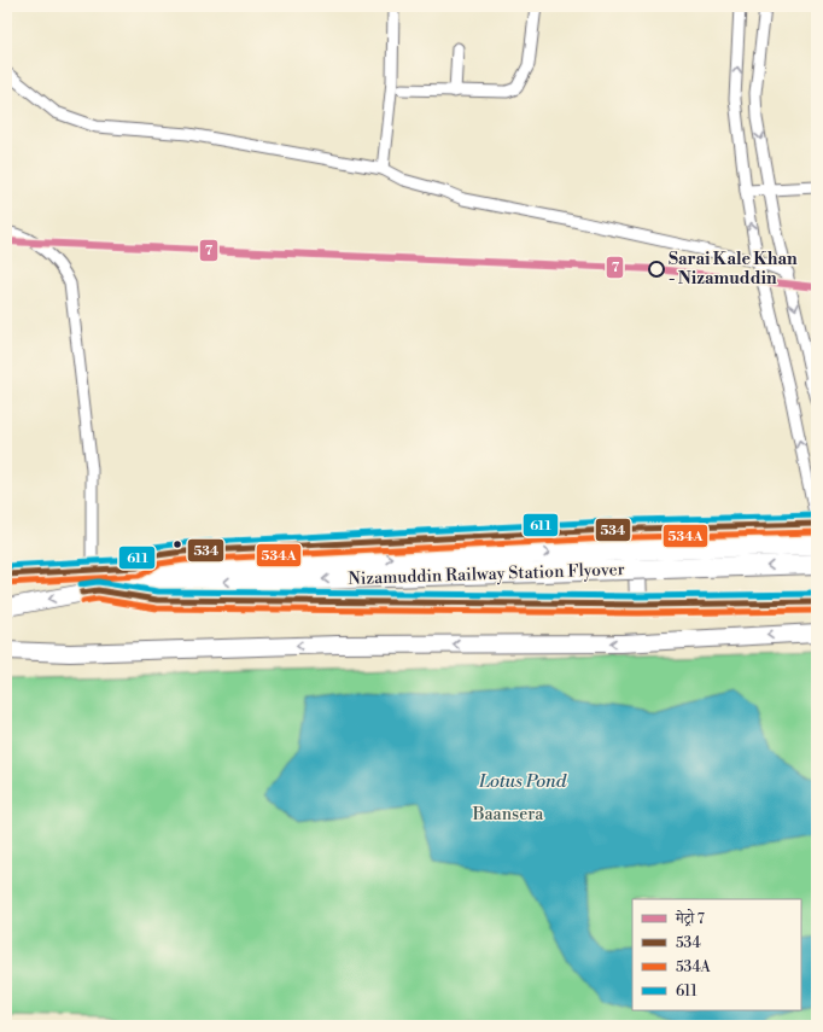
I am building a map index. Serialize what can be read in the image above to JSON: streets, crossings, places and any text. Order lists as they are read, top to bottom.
{
  "streets": {
    "highway": ["Nizamuddin Railway Station Flyover"]
  },
  "water": ["Lotus Pond"],
  "parks": ["Baansera"],
  "places": ["Sarai Kale Khan - Nizamuddin"],
  "lines": [
    "metro line 7",
    "transit line 611",
    "transit line 534",
    "transit line 534A"
  ],
  "legend": [
    "मेट्रो 7",
    "534",
    "534A",
    "611"
  ]
}
